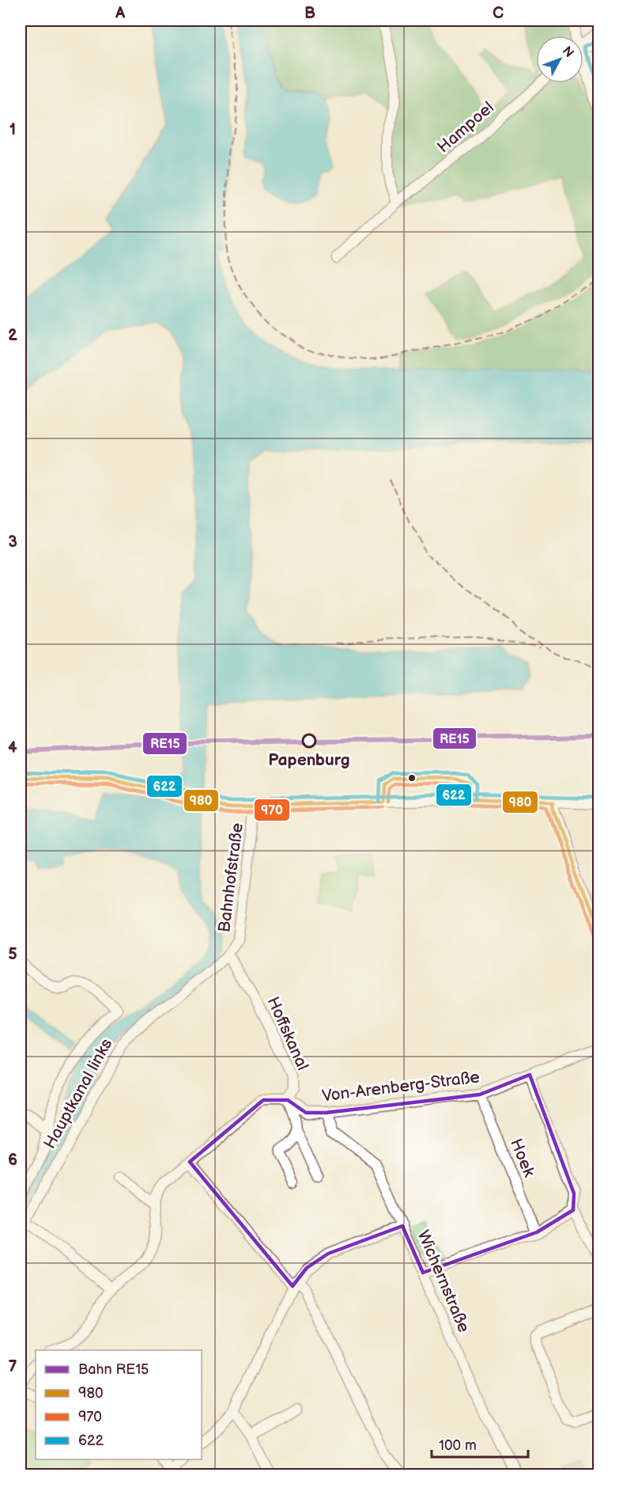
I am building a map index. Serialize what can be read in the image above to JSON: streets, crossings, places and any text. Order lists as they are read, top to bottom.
{
  "streets": {
    "street": [
      "Hampoel",
      "Bahnhofstraße",
      "Hoffskanal",
      "Von-Arenberg-Straße",
      "Hauptkanal links",
      "Hoek",
      "Wichernstraße"
    ]
  },
  "crossings": [
    ["Bahnhofstraße", "Hoffskanal"],
    ["Bahnhofstraße", "Hauptkanal links"],
    ["Hoffskanal", "Von-Arenberg-Straße"],
    ["Hoffskanal", "Hauptkanal links"],
    ["Von-Arenberg-Straße", "Hoek"],
    ["Von-Arenberg-Straße", "Wichernstraße"]
  ],
  "places": ["Papenburg"],
  "lines": [
    "transit line 622",
    "rail line RE15",
    "transit line 980",
    "transit line 970"
  ],
  "legend": [
    "Bahn RE15",
    "980",
    "970",
    "622"
  ],
  "scale_bar": "100 m",
  "north": "top right",
  "grid": {
    "columns": ["A", "B", "C"],
    "rows": [
      "1",
      "2",
      "3",
      "4",
      "5",
      "6",
      "7"
    ]
  }
}
